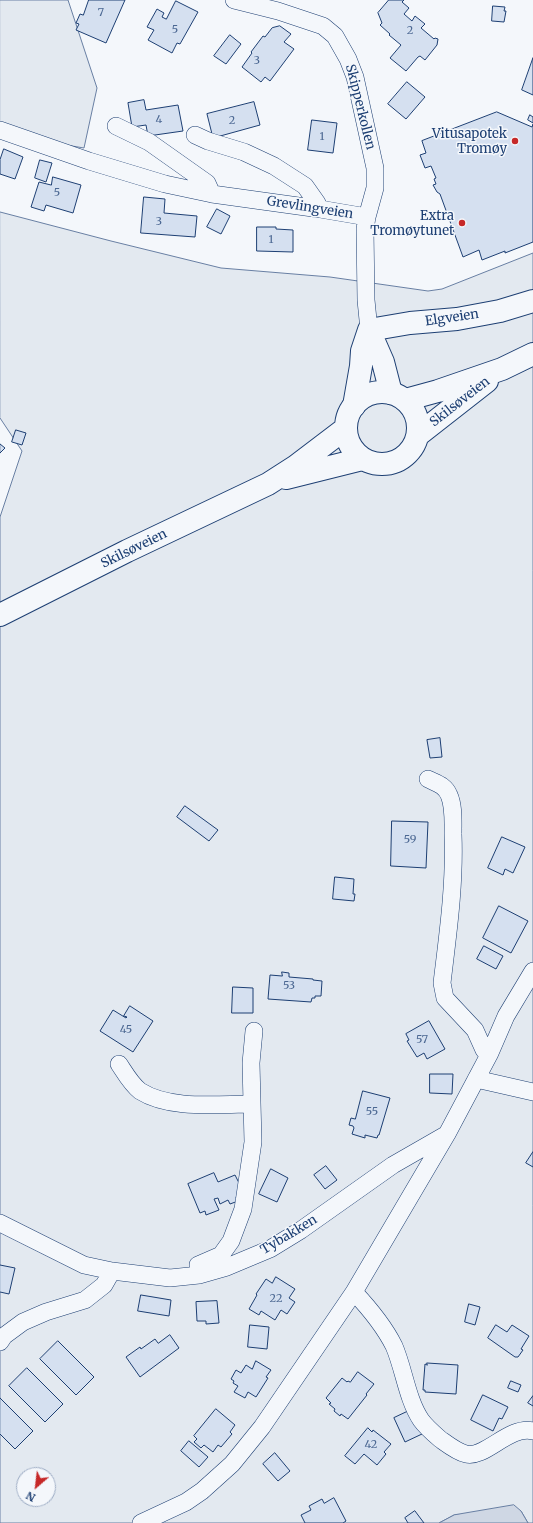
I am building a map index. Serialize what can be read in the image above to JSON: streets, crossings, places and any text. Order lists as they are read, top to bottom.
{
  "streets": {
    "main road": ["Elgveien", "Skilsøveien"],
    "street": ["Skipperkollen", "Grevlingveien", "Tybakken"]
  },
  "crossings": [
    ["Skipperkollen", "Grevlingveien"],
    ["Grevlingveien", "Elgveien"]
  ],
  "places": ["Vitusapotek Tromøy", "Extra Tromøytunet"],
  "house_numbers": [
    "7",
    "5",
    "2",
    "3",
    "4",
    "2",
    "1",
    "5",
    "3",
    "1",
    "59",
    "53",
    "45",
    "57",
    "55",
    "22",
    "42"
  ],
  "north": "bottom left"
}
